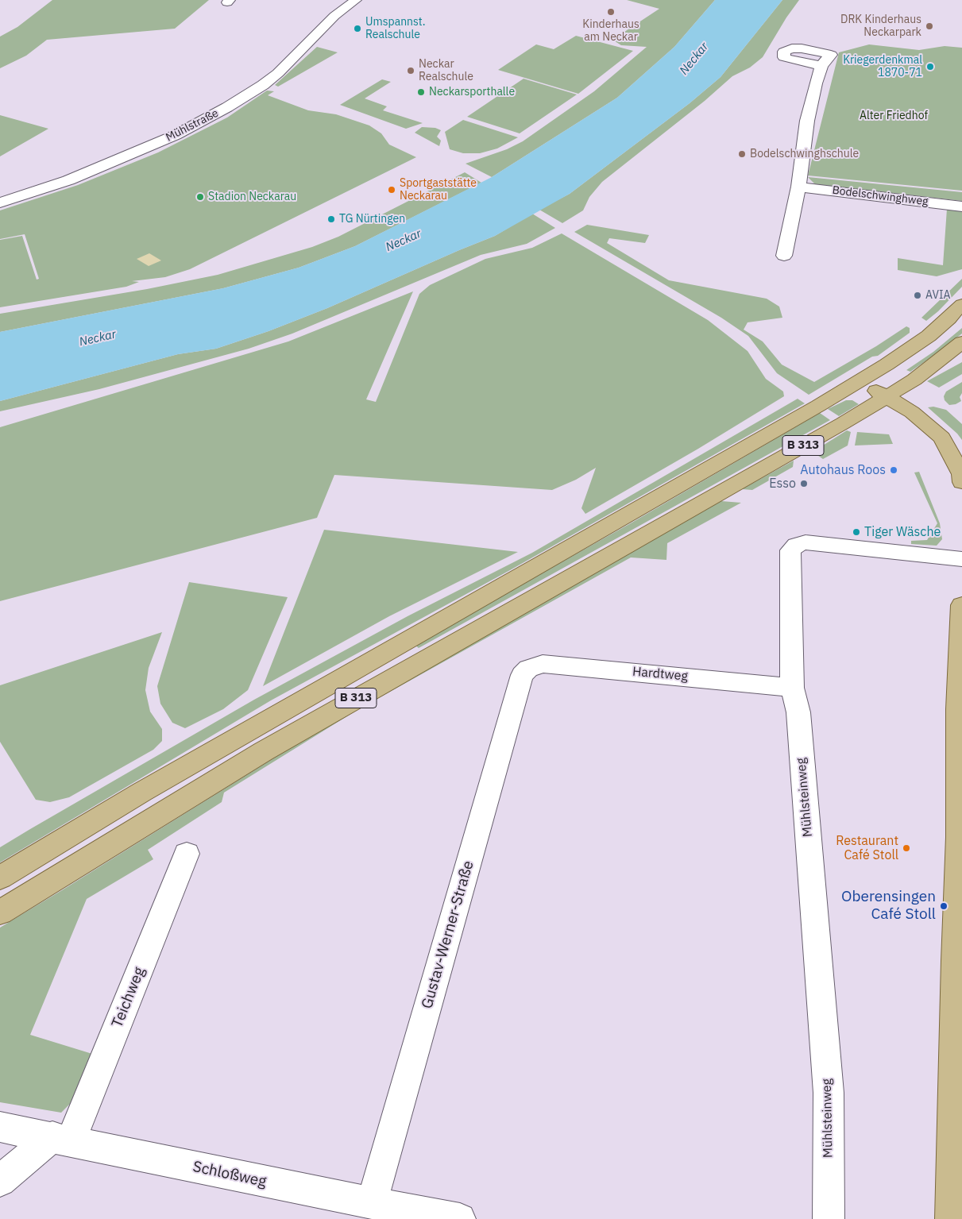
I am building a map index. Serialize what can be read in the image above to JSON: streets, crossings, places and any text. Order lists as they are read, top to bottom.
{
  "streets": {
    "main road": ["B 313"],
    "street": [
      "Mühlstraße",
      "Bodelschwinghweg",
      "Hardtweg",
      "Mühlsteinweg",
      "Gustav-Werner-Straße",
      "Teichweg",
      "Schloßweg"
    ]
  },
  "crossings": [
    ["Hardtweg", "Mühlsteinweg"],
    ["Hardtweg", "Gustav-Werner-Straße"],
    ["Gustav-Werner-Straße", "Schloßweg"],
    ["Teichweg", "Schloßweg"]
  ],
  "water": ["Neckar"],
  "parks": ["Alter Friedhof"],
  "places": [
    "Kinderhaus am Neckar",
    "DRK Kinderhaus Neckarpark",
    "Umspannst. Realschule",
    "Kriegerdenkmal 1870-71",
    "Neckar Realschule",
    "Neckarsporthalle",
    "Bodelschwinghschule",
    "Sportgaststätte Neckarau",
    "Stadion Neckarau",
    "TG Nürtingen",
    "AVIA",
    "Autohaus Roos",
    "Esso",
    "Tiger Wäsche",
    "Restaurant Café Stoll",
    "Oberensingen Café Stoll"
  ]
}
